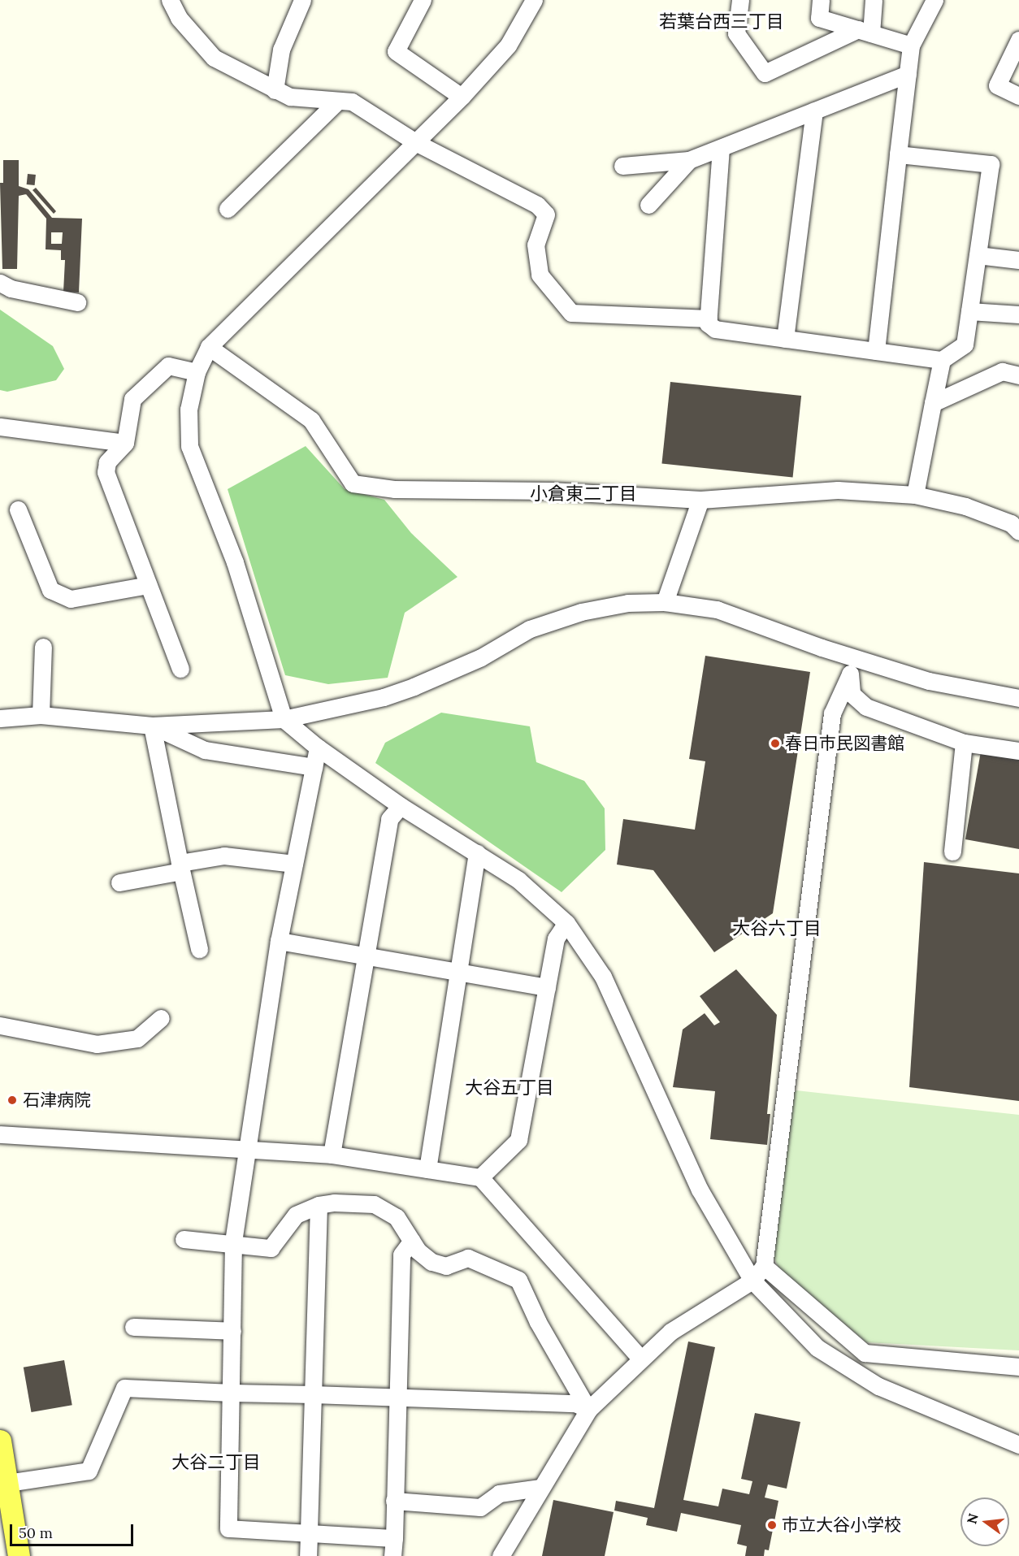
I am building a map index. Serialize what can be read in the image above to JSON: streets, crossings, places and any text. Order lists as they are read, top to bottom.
{
  "districts": [
    "若葉台西三丁目",
    "小倉東二丁目",
    "大谷六丁目",
    "大谷五丁目",
    "大谷二丁目"
  ],
  "places": ["春日市民図書館", "石津病院", "市立大谷小学校"],
  "scale_bar": "50 m",
  "north": "left"
}
